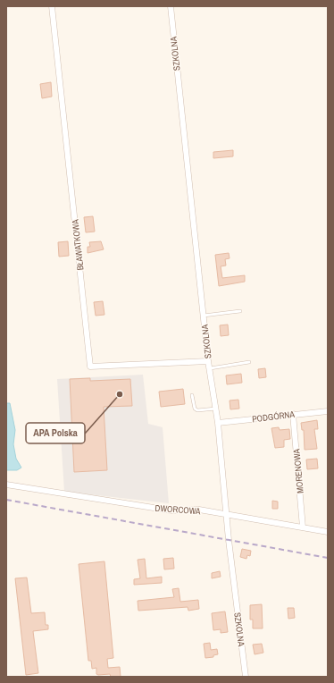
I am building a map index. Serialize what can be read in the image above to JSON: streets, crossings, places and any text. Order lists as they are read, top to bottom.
{
  "streets": {
    "street": [
      "SZKOLNA",
      "BŁAWATKOWA",
      "PODGÓRNA",
      "MORENOWA",
      "DWORCOWA"
    ]
  },
  "crossings": [
    ["SZKOLNA", "BŁAWATKOWA"],
    ["SZKOLNA", "PODGÓRNA"],
    ["SZKOLNA", "DWORCOWA"],
    ["PODGÓRNA", "MORENOWA"],
    ["MORENOWA", "DWORCOWA"]
  ],
  "places": ["APA Polska"]
}
